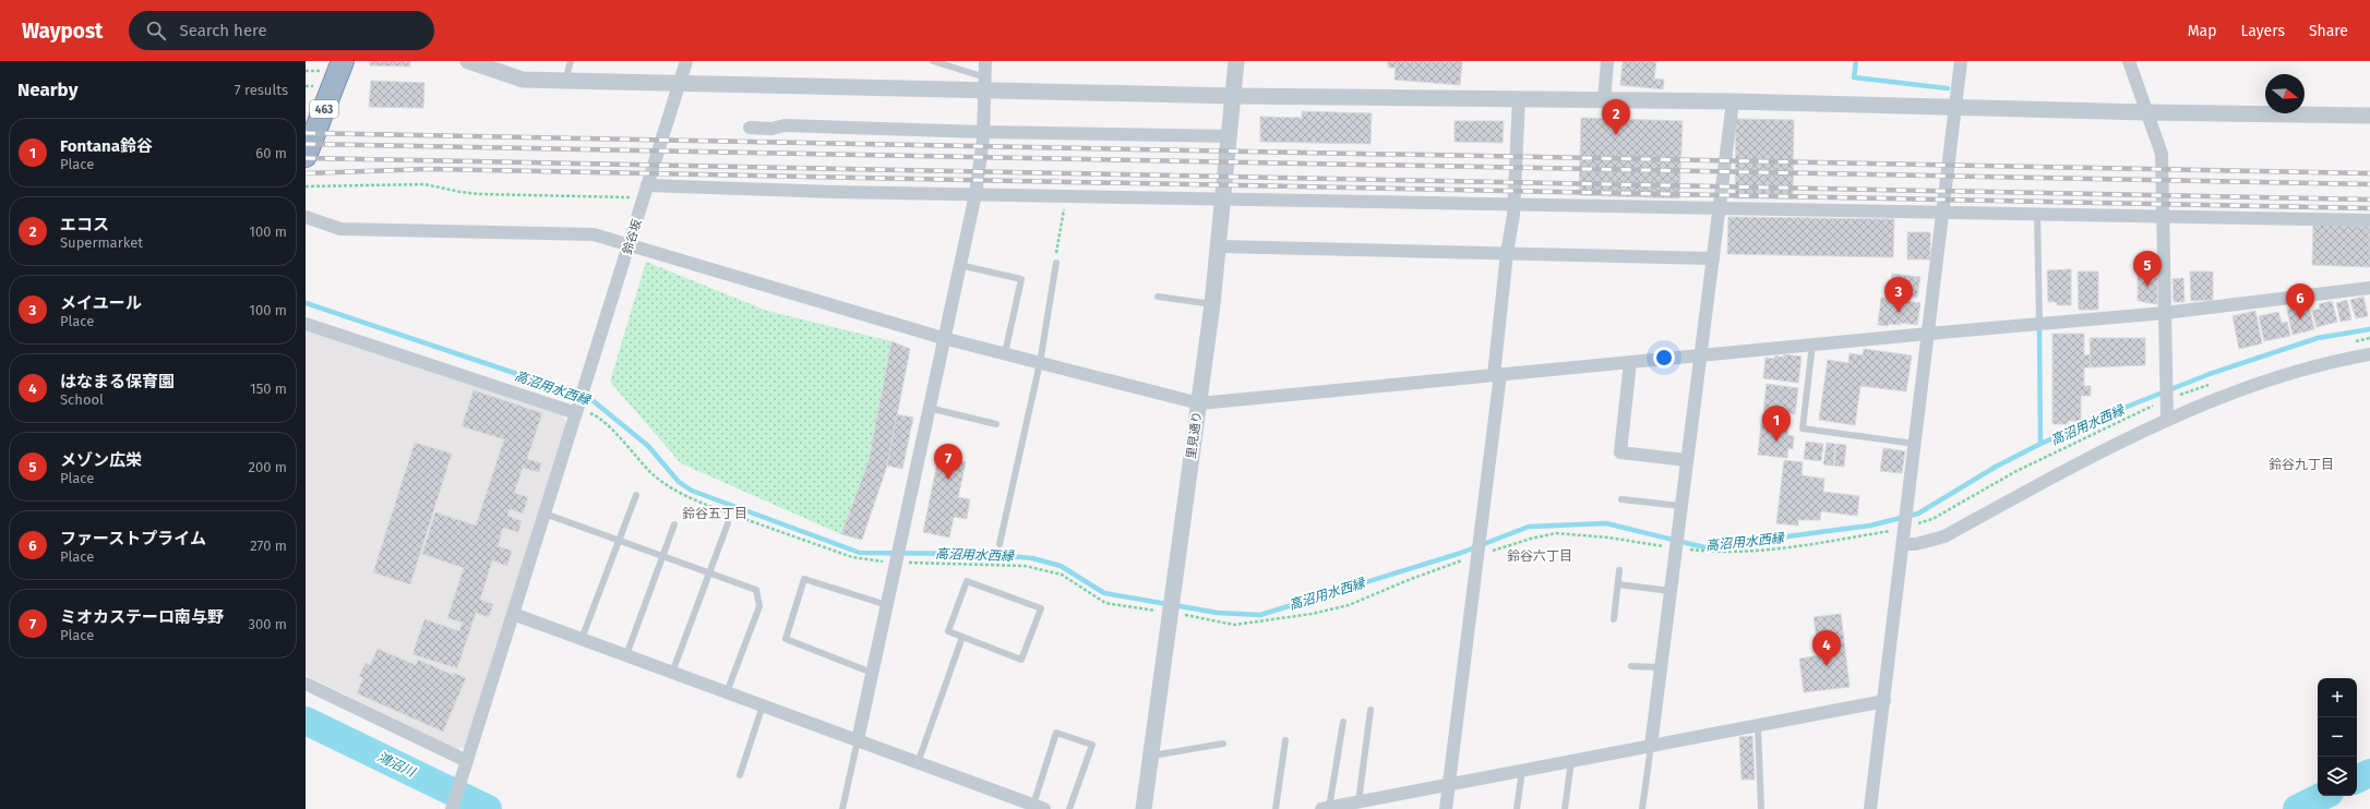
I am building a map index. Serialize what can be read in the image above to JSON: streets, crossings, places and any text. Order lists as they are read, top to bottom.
{
  "streets": {
    "highway": ["463"],
    "street": ["鈴谷坂", "里見通り"]
  },
  "districts": ["鈴谷九丁目", "鈴谷五丁目", "鈴谷六丁目"],
  "water": ["高沼用水西縁", "鴻沼川"],
  "north": "right",
  "page": {
    "header": "Waypost",
    "search": "Search here",
    "nav": ["Map", "Layers", "Share"],
    "heading": ["Nearby", "7 results"],
    "pins": [
      "2",
      "5",
      "3",
      "6",
      "1",
      "7",
      "4"
    ],
    "list": [
      {
        "mark": "1",
        "name": "Fontana鈴谷",
        "note": "Place",
        "value": "60 m"
      },
      {
        "mark": "2",
        "name": "エコス",
        "note": "Supermarket",
        "value": "100 m"
      },
      {
        "mark": "3",
        "name": "メイユール",
        "note": "Place",
        "value": "100 m"
      },
      {
        "mark": "4",
        "name": "はなまる保育園",
        "note": "School",
        "value": "150 m"
      },
      {
        "mark": "5",
        "name": "メゾン広栄",
        "note": "Place",
        "value": "200 m"
      },
      {
        "mark": "6",
        "name": "ファーストプライム",
        "note": "Place",
        "value": "270 m"
      },
      {
        "mark": "7",
        "name": "ミオカステーロ南与野",
        "note": "Place",
        "value": "300 m"
      }
    ],
    "map_buttons": ["+", "−"]
  }
}
